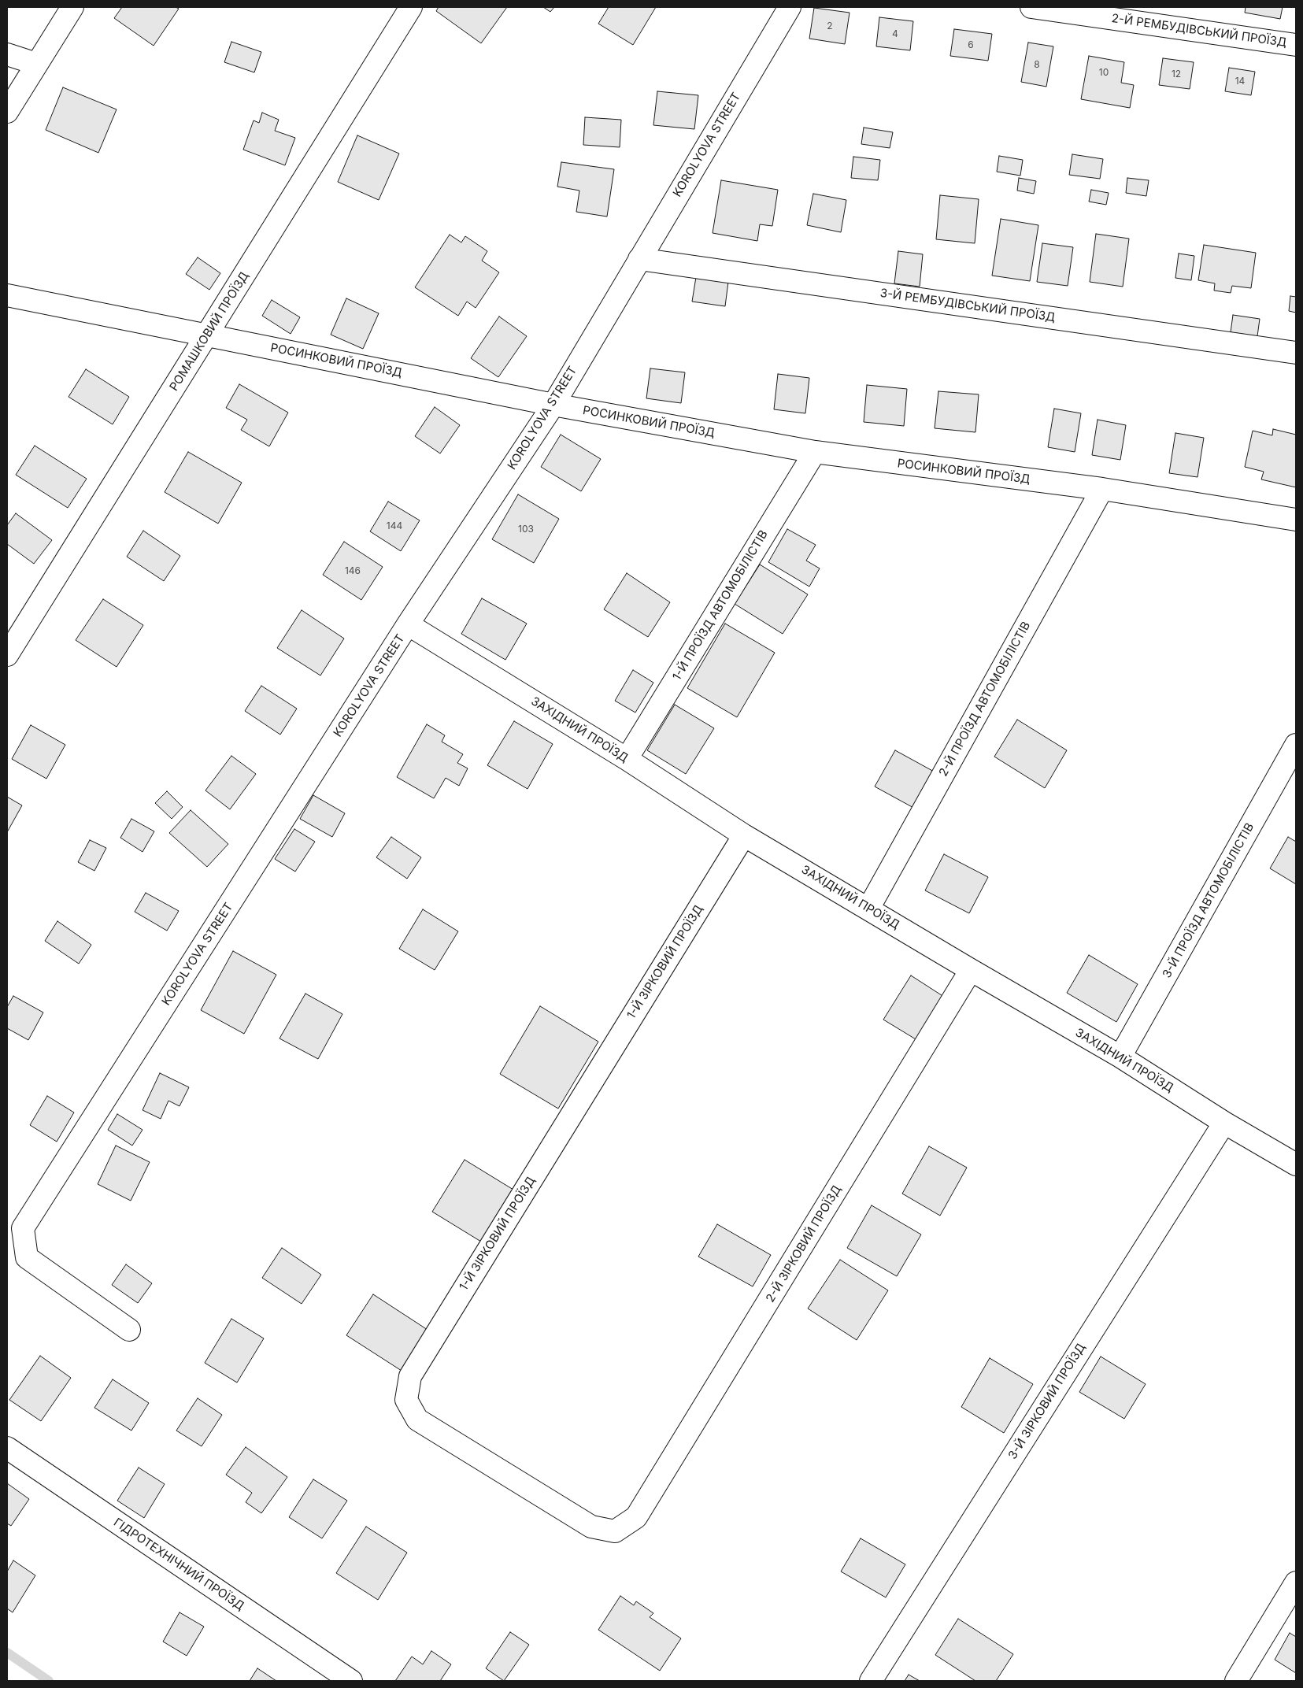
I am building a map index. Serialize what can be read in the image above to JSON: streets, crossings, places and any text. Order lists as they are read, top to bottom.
{
  "streets": {
    "street": [
      "2-Й РЕМБУДІВСЬКИЙ ПРОЇЗД",
      "KOROLYOVA STREET",
      "3-Й РЕМБУДІВСЬКИЙ ПРОЇЗД",
      "РОМАШКОВИЙ ПРОЇЗД",
      "РОСИНКОВИЙ ПРОЇЗД",
      "1-Й ПРОЇЗД АВТОМОБІЛІСТІВ",
      "2-Й ПРОЇЗД АВТОМОБІЛІСТІВ",
      "ЗАХІДНИЙ ПРОЇЗД",
      "3-Й ПРОЇЗД АВТОМОБІЛІСТІВ",
      "1-Й ЗІРКОВИЙ ПРОЇЗД",
      "2-Й ЗІРКОВИЙ ПРОЇЗД",
      "3-Й ЗІРКОВИЙ ПРОЇЗД",
      "ГІДРОТЕХНІЧНИЙ ПРОЇЗД"
    ]
  },
  "crossings": [
    ["KOROLYOVA STREET", "3-Й РЕМБУДІВСЬКИЙ ПРОЇЗД"],
    ["KOROLYOVA STREET", "РОСИНКОВИЙ ПРОЇЗД"],
    ["KOROLYOVA STREET", "ЗАХІДНИЙ ПРОЇЗД"],
    ["РОМАШКОВИЙ ПРОЇЗД", "РОСИНКОВИЙ ПРОЇЗД"],
    ["РОСИНКОВИЙ ПРОЇЗД", "1-Й ПРОЇЗД АВТОМОБІЛІСТІВ"],
    ["РОСИНКОВИЙ ПРОЇЗД", "2-Й ПРОЇЗД АВТОМОБІЛІСТІВ"],
    ["1-Й ПРОЇЗД АВТОМОБІЛІСТІВ", "ЗАХІДНИЙ ПРОЇЗД"],
    ["2-Й ПРОЇЗД АВТОМОБІЛІСТІВ", "ЗАХІДНИЙ ПРОЇЗД"],
    ["ЗАХІДНИЙ ПРОЇЗД", "3-Й ПРОЇЗД АВТОМОБІЛІСТІВ"],
    ["ЗАХІДНИЙ ПРОЇЗД", "1-Й ЗІРКОВИЙ ПРОЇЗД"],
    ["ЗАХІДНИЙ ПРОЇЗД", "2-Й ЗІРКОВИЙ ПРОЇЗД"],
    ["ЗАХІДНИЙ ПРОЇЗД", "3-Й ЗІРКОВИЙ ПРОЇЗД"],
    ["1-Й ЗІРКОВИЙ ПРОЇЗД", "2-Й ЗІРКОВИЙ ПРОЇЗД"]
  ],
  "house_numbers": [
    "2",
    "4",
    "6",
    "8",
    "10",
    "12",
    "14",
    "144",
    "103",
    "146"
  ]
}
